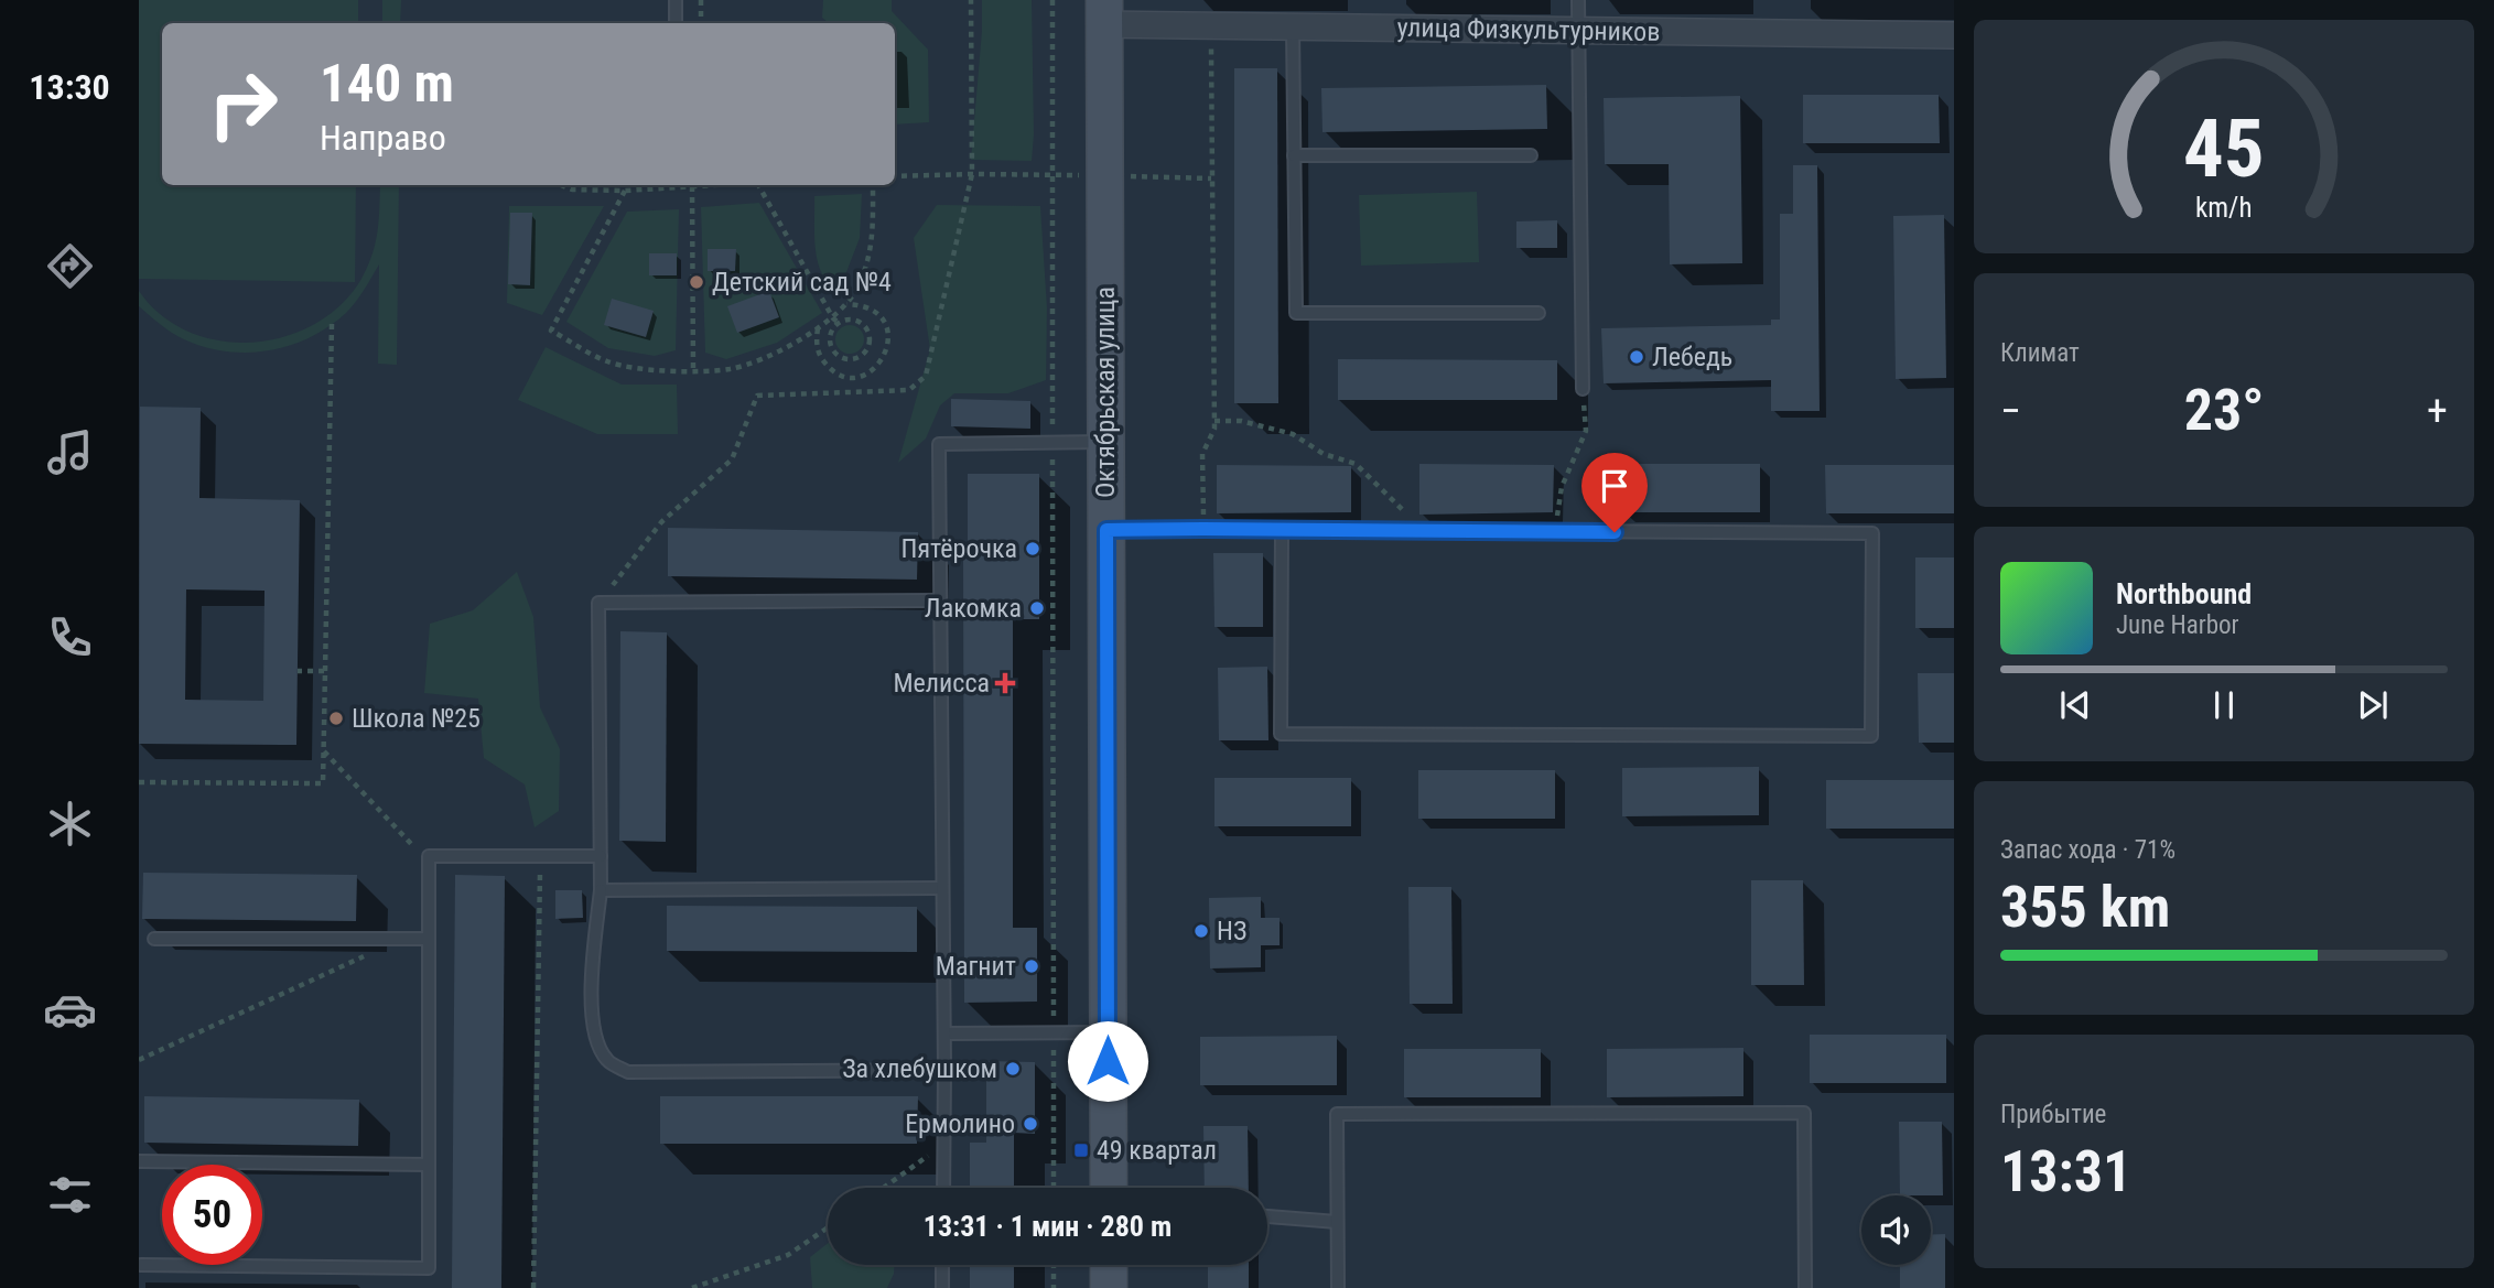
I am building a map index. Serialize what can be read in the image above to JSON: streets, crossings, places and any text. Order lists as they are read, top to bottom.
{
  "streets": {
    "main road": ["Октябрьская улица"],
    "street": ["улица Физкультурников"]
  },
  "crossings": [
    ["улица Физкультурников", "Октябрьская улица"]
  ],
  "places": {
    "other": [
      "Детский сад №4",
      "Лебедь",
      "Пятёрочка",
      "Лакомка",
      "Школа №25",
      "НЗ",
      "Магнит",
      "За хлебушком",
      "Ермолино"
    ],
    "health": ["Мелисса"],
    "transit": ["49 квартал"]
  },
  "page": {
    "tabs": "13:30",
    "turn": ["140 m", "Направо"],
    "tile": [
      "Климат",
      ["Запас хода · 71%", "355 km"],
      ["Прибытие", "13:31"]
    ],
    "heat": ["−", "23°", "+"],
    "song": ["Northbound", "June Harbor"],
    "limit": "50",
    "trip": "13:31 · 1 мин · 280 m",
    "gauge": ["45", "km/h"]
  }
}
